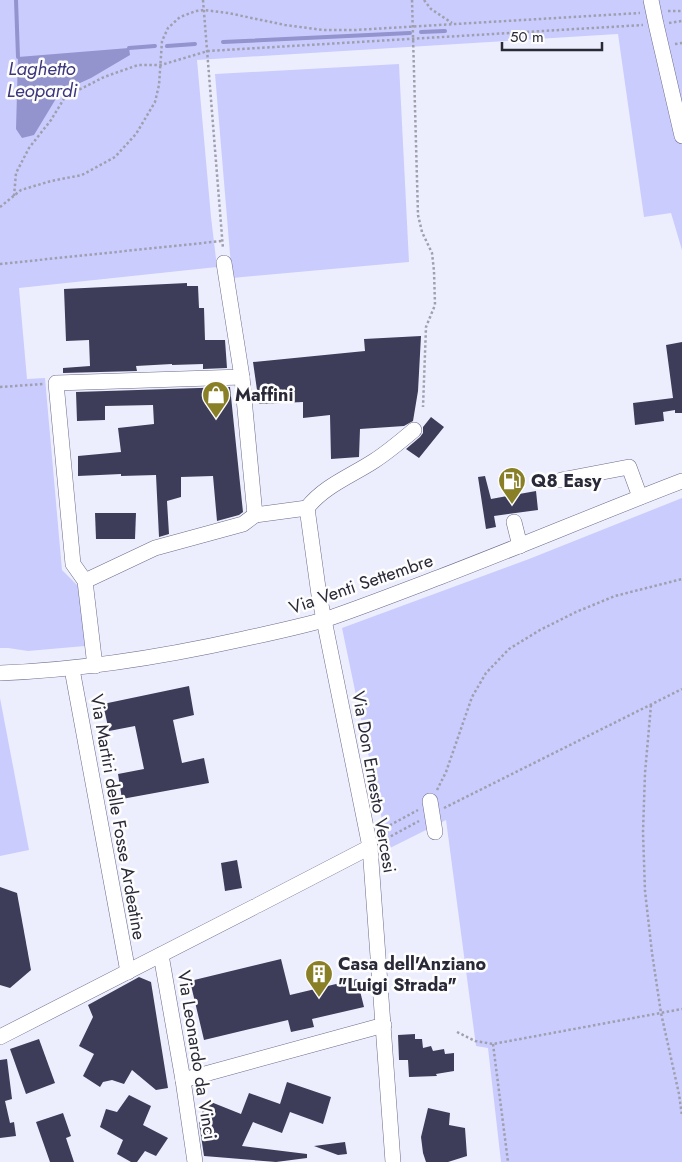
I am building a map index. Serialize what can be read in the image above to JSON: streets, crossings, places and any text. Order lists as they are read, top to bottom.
{
  "streets": {
    "street": [
      "Via Venti Settembre",
      "Via Don Ernesto Vercesi",
      "Via Martiri delle Fosse Ardeatine",
      "Via Leonardo da Vinci"
    ]
  },
  "crossings": [
    ["Via Venti Settembre", "Via Don Ernesto Vercesi"],
    ["Via Venti Settembre", "Via Martiri delle Fosse Ardeatine"]
  ],
  "water": ["Laghetto Leopardi"],
  "places": {
    "shop": ["Maffini"],
    "fuel station": ["Q8 Easy"],
    "building": ["Casa dell'Anziano \"Luigi Strada\""]
  },
  "scale_bar": "50 m"
}
